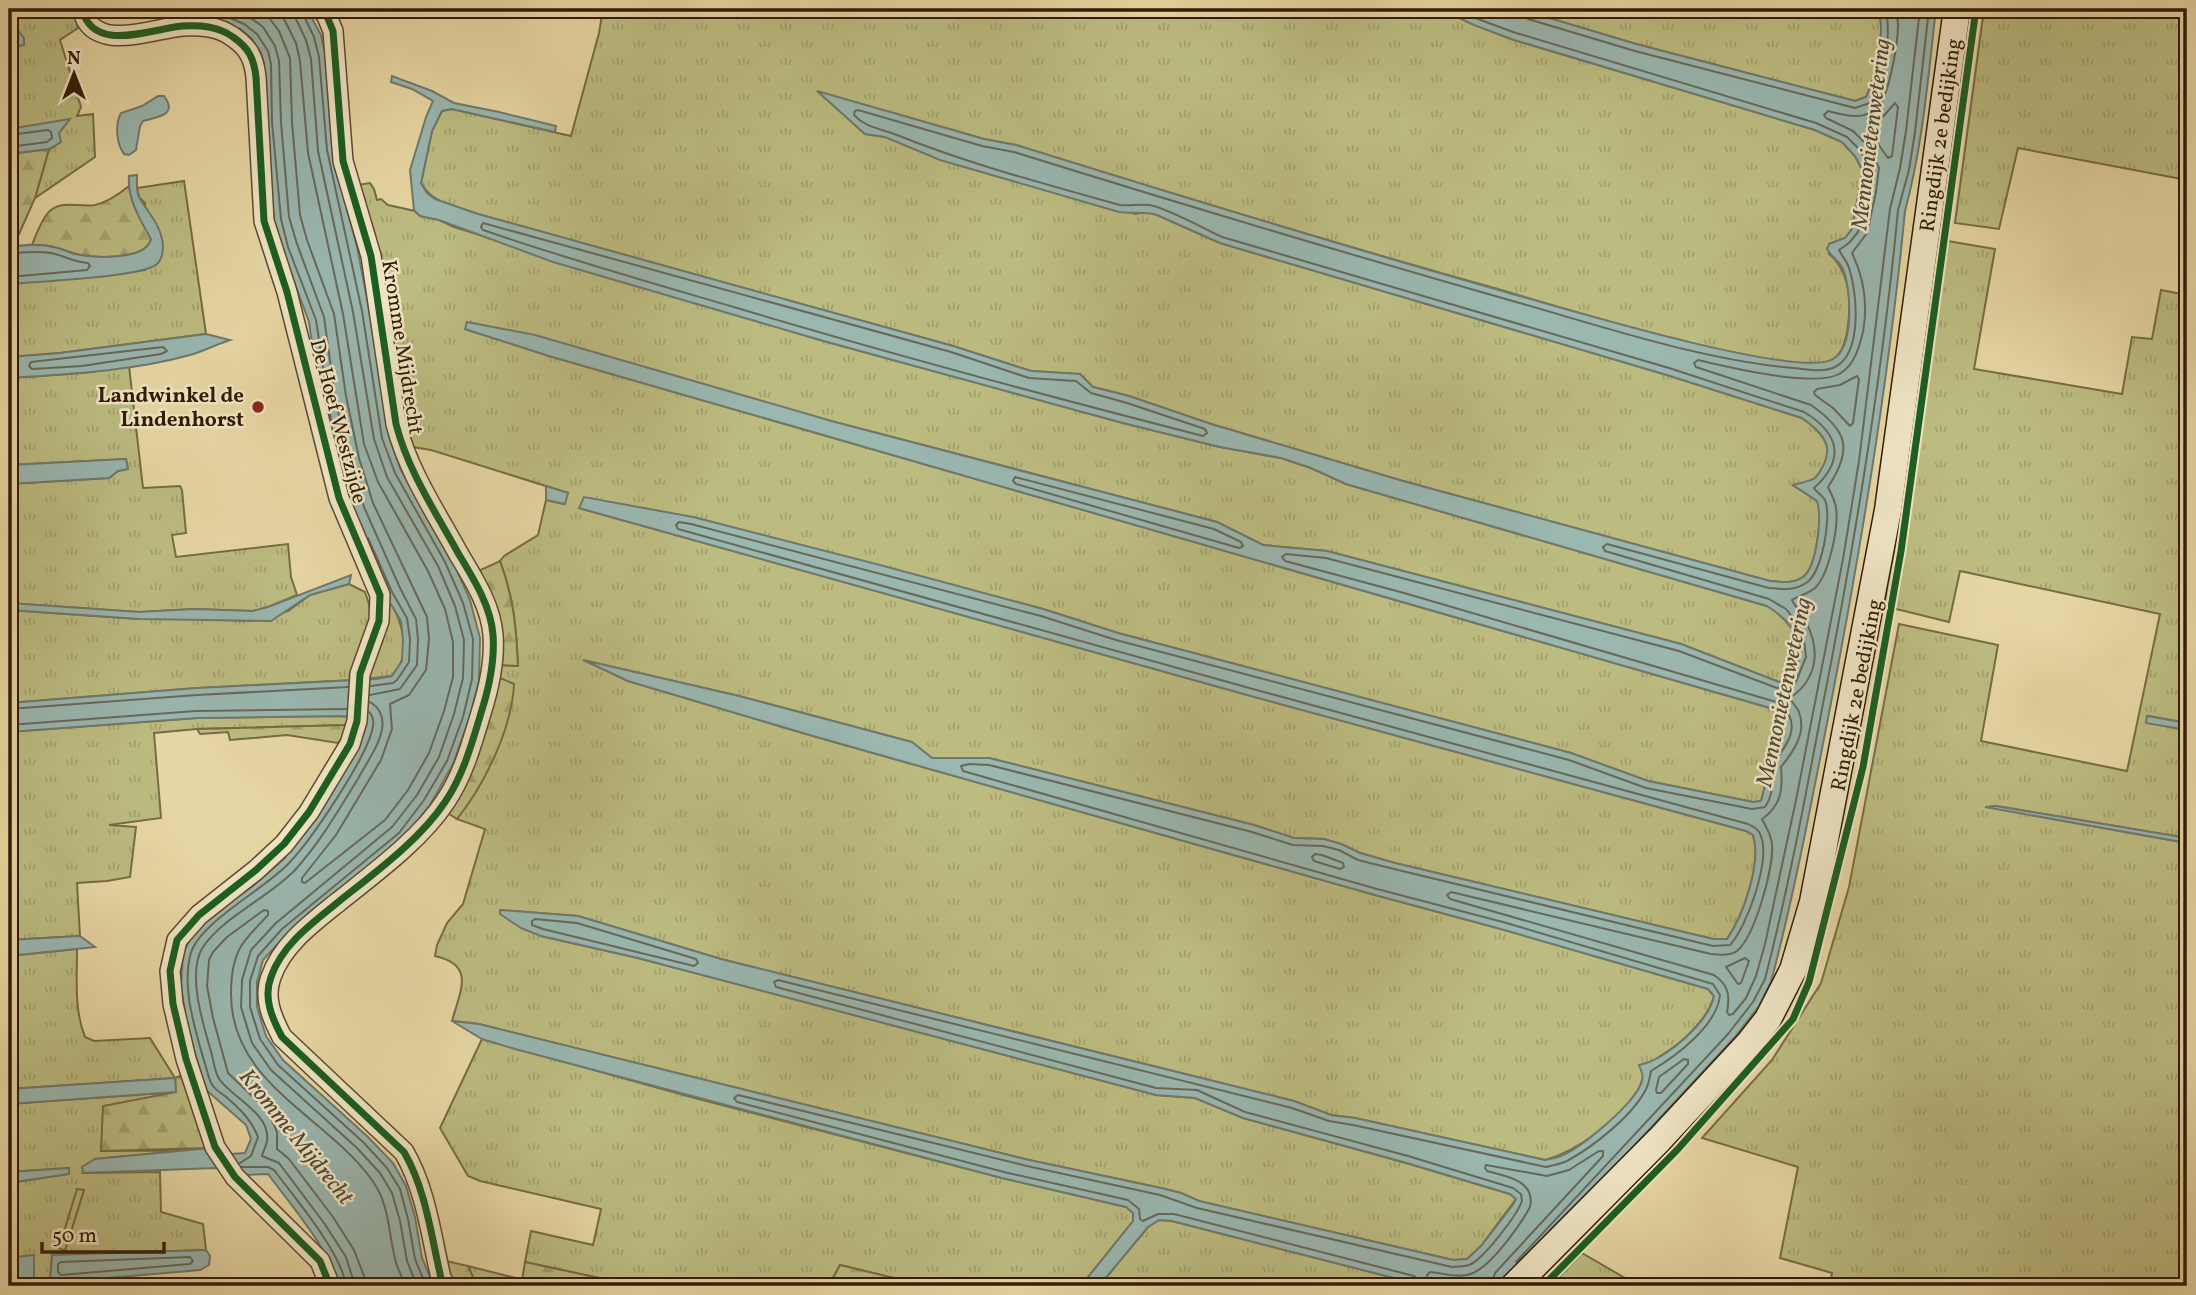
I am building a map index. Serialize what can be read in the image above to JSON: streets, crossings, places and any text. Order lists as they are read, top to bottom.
{
  "streets": {
    "street": ["Ringdijk 2e bedijking", "Kromme Mijdrecht", "De Hoef Westzijde"]
  },
  "water": ["Mennonietenwetering", "Kromme Mijdrecht"],
  "places": ["Landwinkel de Lindenhorst"],
  "scale_bar": "50 m",
  "north": "top"
}
